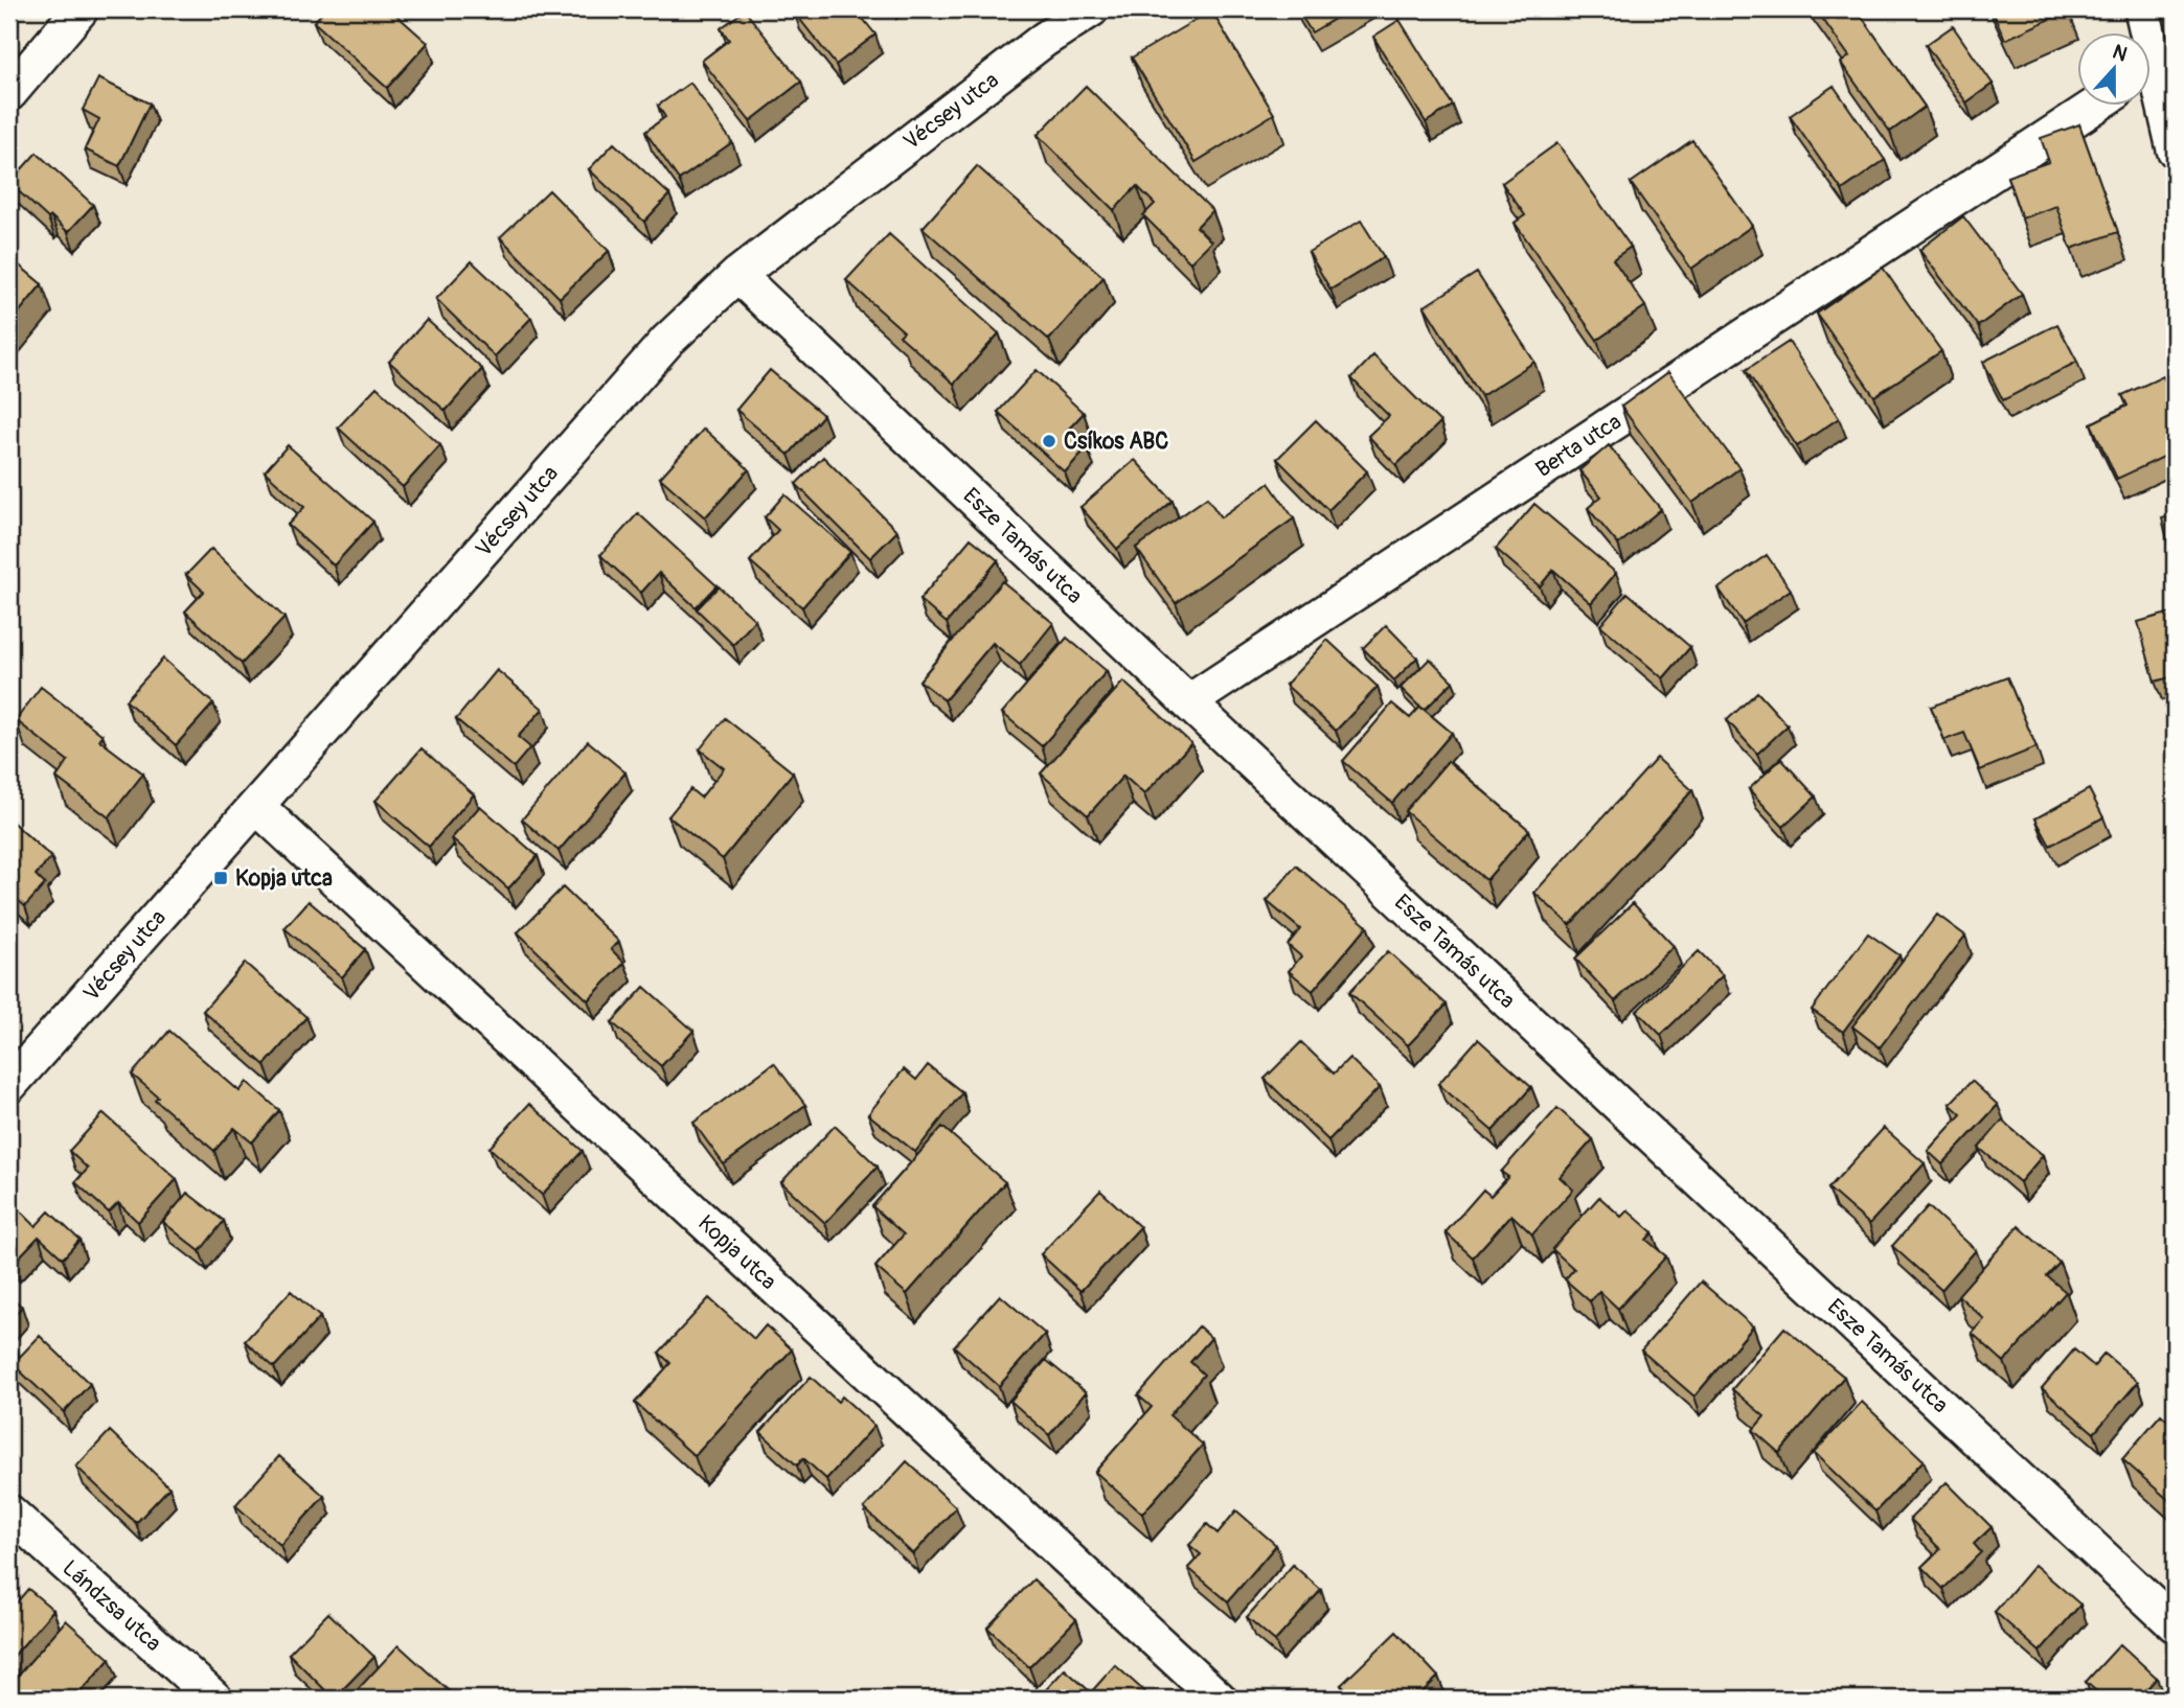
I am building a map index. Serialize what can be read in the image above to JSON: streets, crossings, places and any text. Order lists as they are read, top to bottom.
{
  "streets": {
    "street": [
      "Vécsey utca",
      "Berta utca",
      "Esze Tamás utca",
      "Kopja utca",
      "Lándzsa utca"
    ]
  },
  "crossings": [
    ["Vécsey utca", "Esze Tamás utca"],
    ["Vécsey utca", "Kopja utca"],
    ["Berta utca", "Esze Tamás utca"]
  ],
  "places": {
    "other": ["Csíkos ABC"],
    "transit": ["Kopja utca"]
  },
  "north": "top"
}
